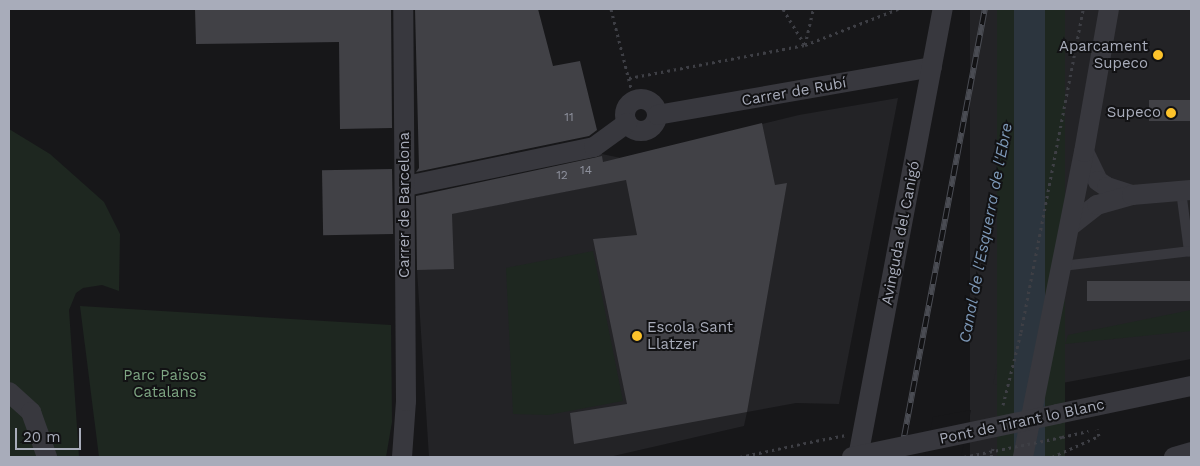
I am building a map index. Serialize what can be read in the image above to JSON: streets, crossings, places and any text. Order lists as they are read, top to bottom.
{
  "streets": {
    "street": [
      "Carrer de Rubí",
      "Carrer de Barcelona",
      "Avinguda del Canigó",
      "Pont de Tirant lo Blanc"
    ]
  },
  "crossings": [
    ["Carrer de Rubí", "Avinguda del Canigó"]
  ],
  "water": ["Canal de l'Esquerra de l'Ebre"],
  "parks": ["Parc Països Catalans"],
  "places": ["Aparcament Supeco", "Supeco", "Escola Sant Llatzer"],
  "house_numbers": ["11", "14", "12"],
  "scale_bar": "20 m"
}
